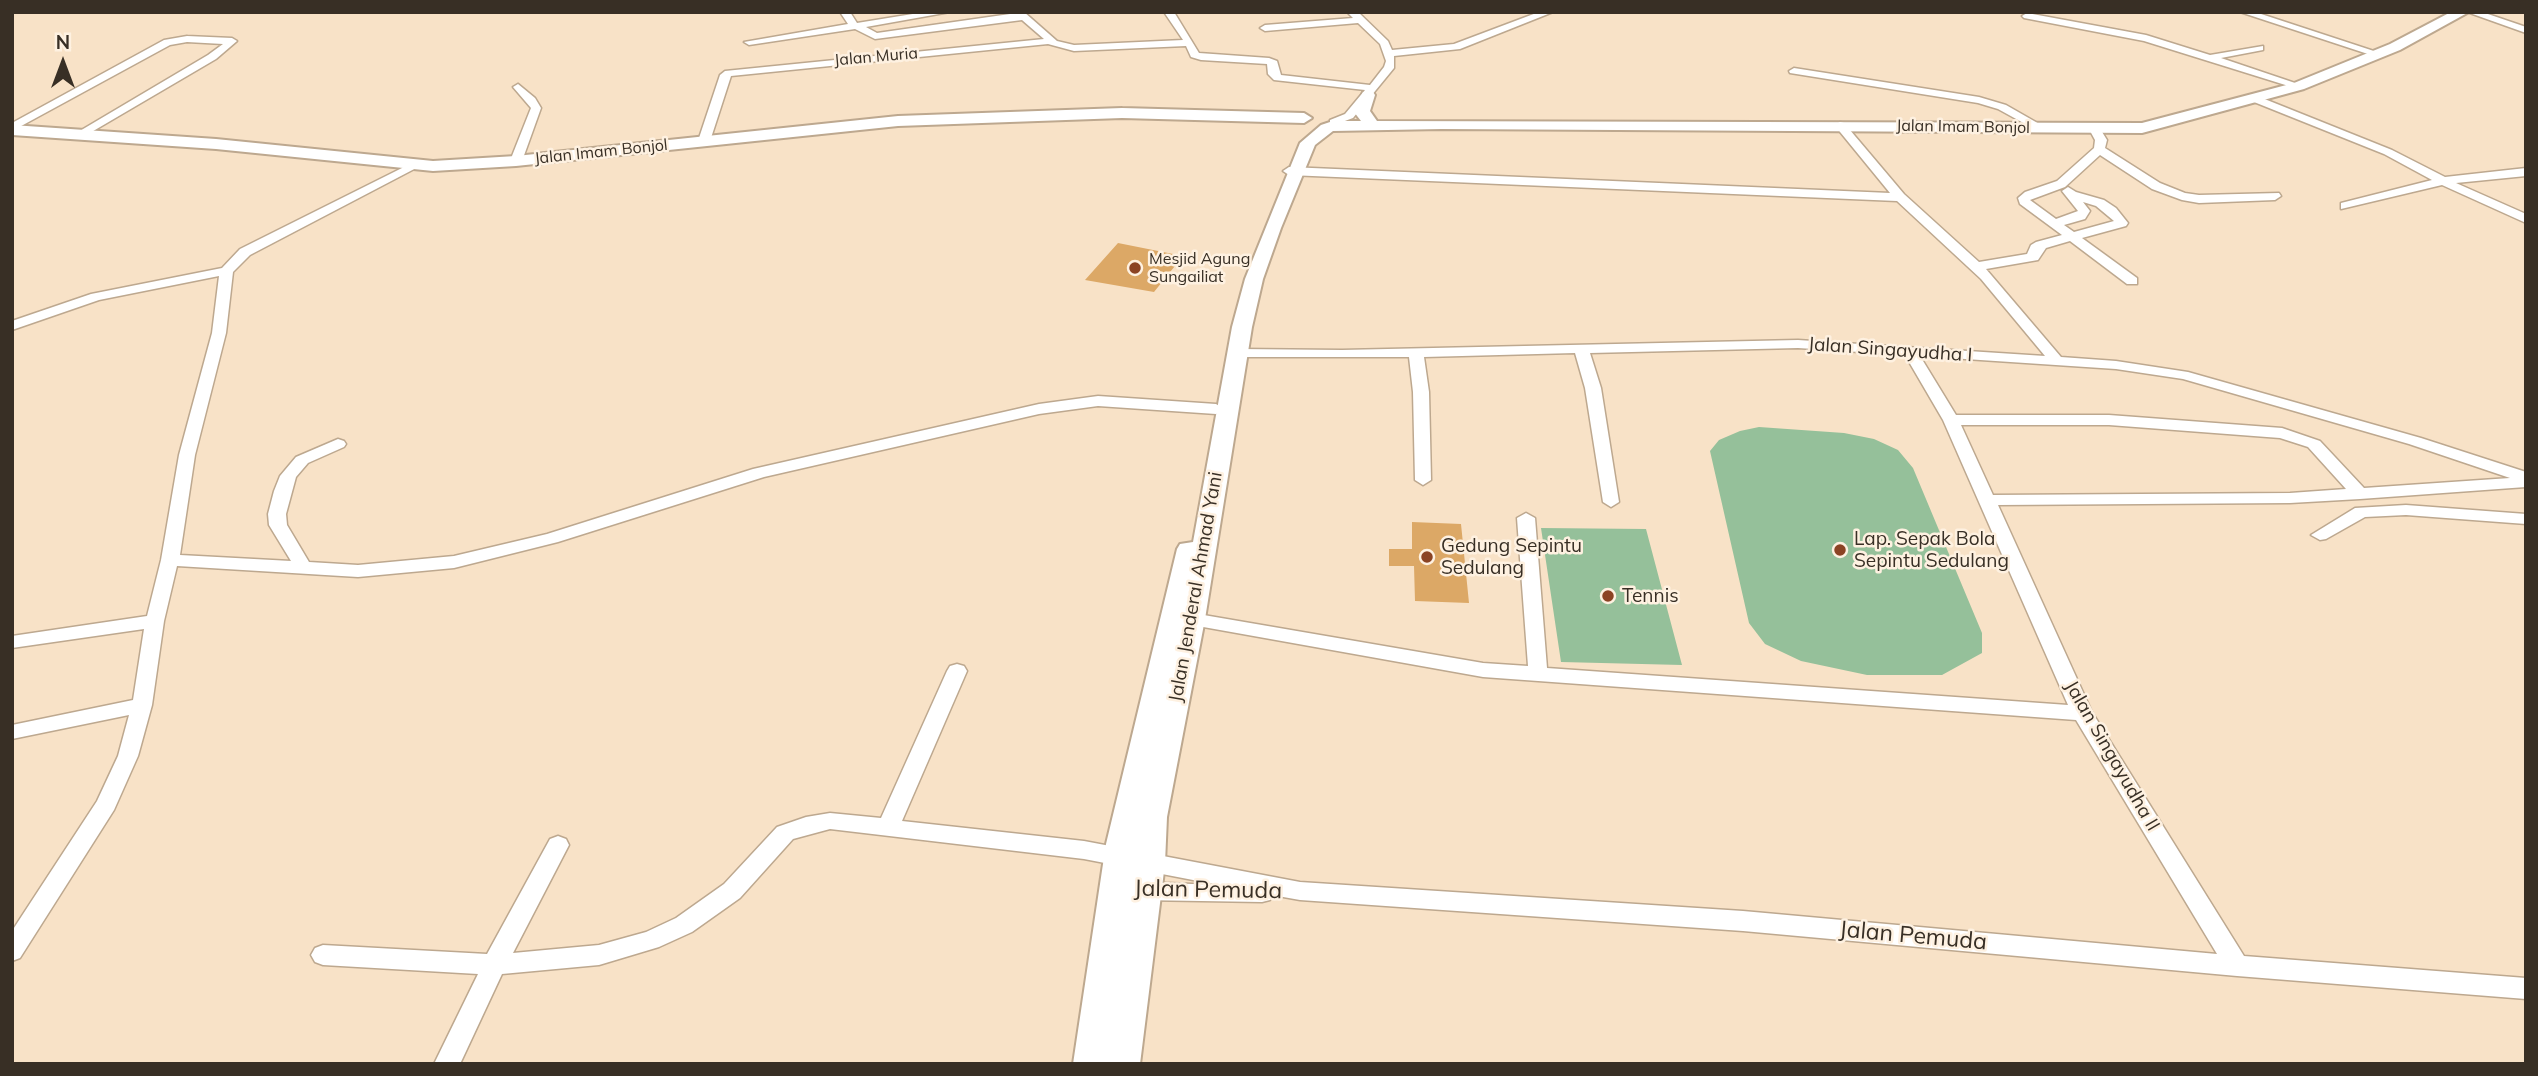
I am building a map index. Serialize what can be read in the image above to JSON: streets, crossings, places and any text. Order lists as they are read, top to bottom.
{
  "streets": {
    "main road": ["Jalan Imam Bonjol", "Jalan Jenderal Ahmad Yani"],
    "street": [
      "Jalan Muria",
      "Jalan Singayudha I",
      "Jalan Singayudha II",
      "Jalan Pemuda"
    ]
  },
  "crossings": [
    ["Jalan Muria", "Jalan Imam Bonjol"],
    ["Jalan Imam Bonjol", "Jalan Jenderal Ahmad Yani"],
    ["Jalan Singayudha I", "Jalan Jenderal Ahmad Yani"],
    ["Jalan Singayudha I", "Jalan Singayudha II"],
    ["Jalan Jenderal Ahmad Yani", "Jalan Pemuda"],
    ["Jalan Singayudha II", "Jalan Pemuda"]
  ],
  "places": [
    "Mesjid Agung Sungailiat",
    "Lap. Sepak Bola Sepintu Sedulang",
    "Gedung Sepintu Sedulang",
    "Tennis"
  ],
  "north": "top"
}
